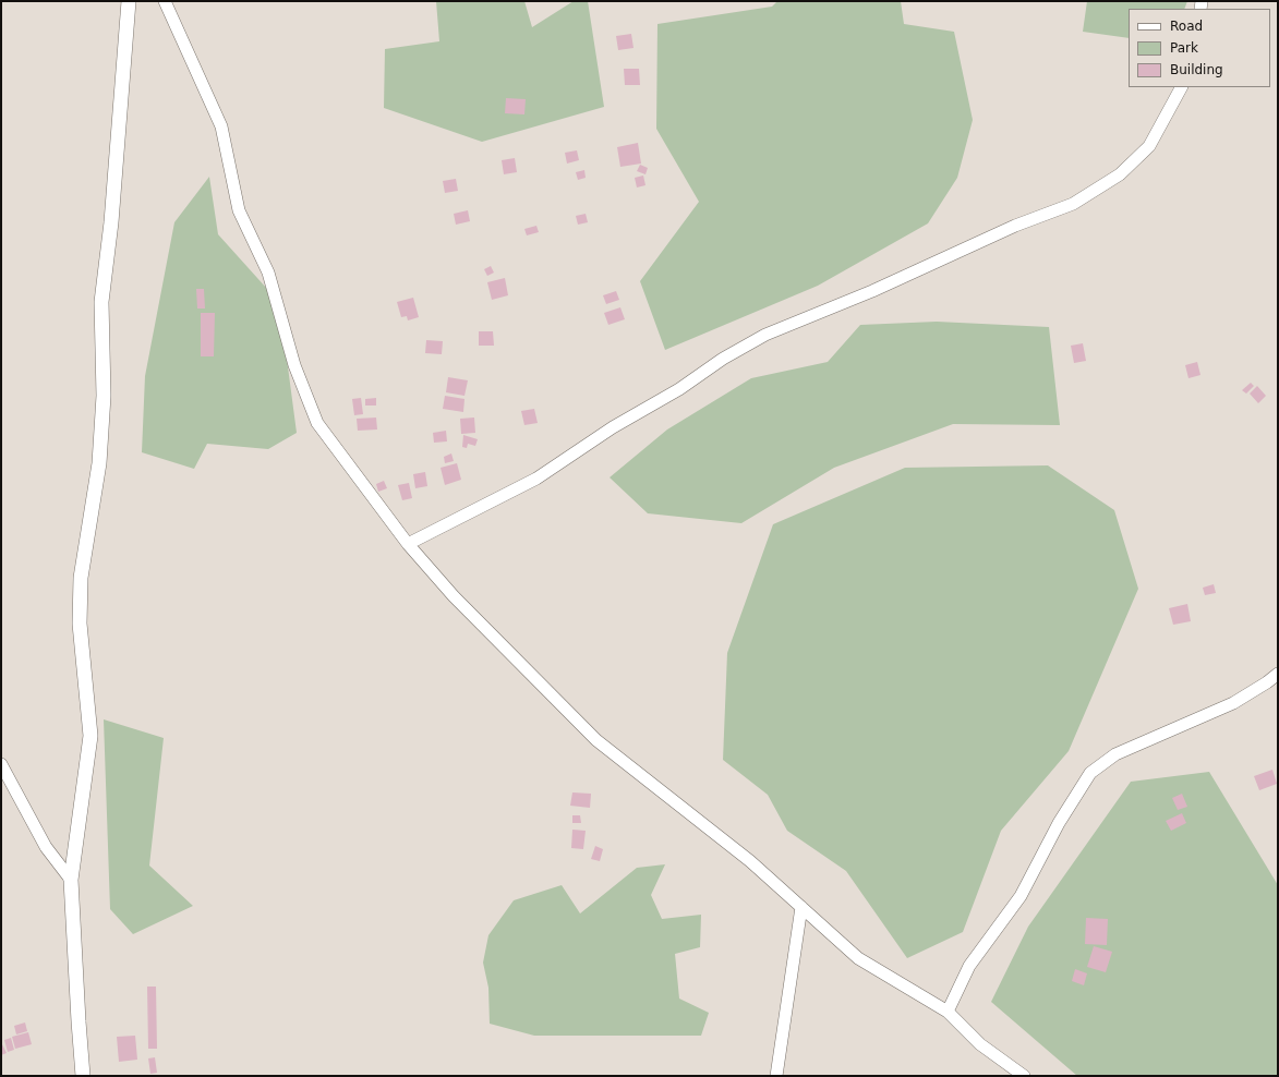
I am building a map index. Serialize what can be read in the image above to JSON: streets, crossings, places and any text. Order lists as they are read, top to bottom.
{
  "legend": ["Road", "Park", "Building"]
}
